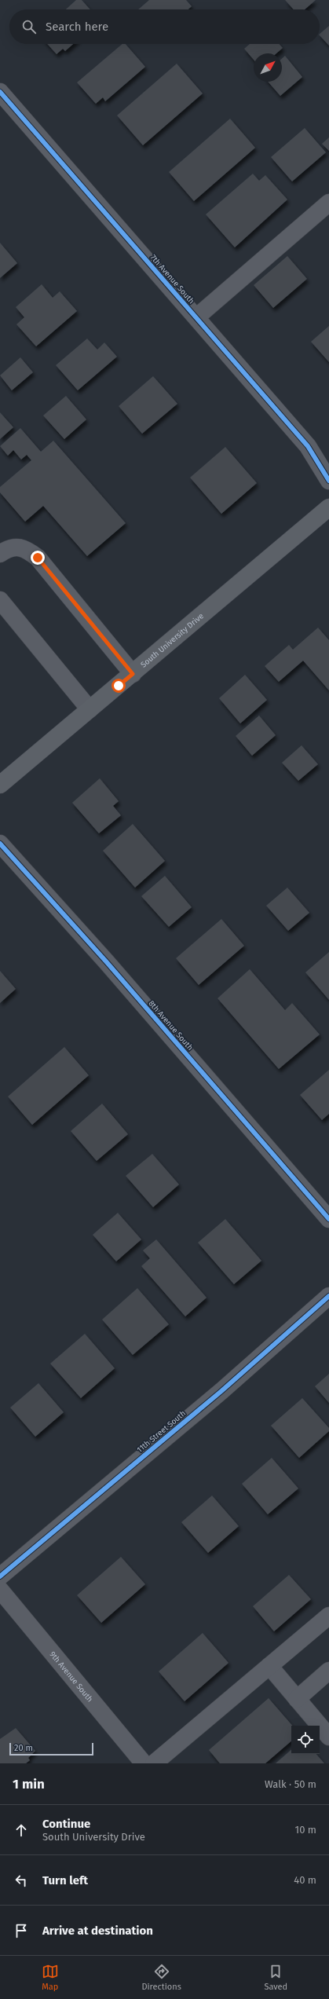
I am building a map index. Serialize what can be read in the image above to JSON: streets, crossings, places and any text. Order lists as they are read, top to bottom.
{
  "streets": {
    "main road": ["South University Drive"],
    "street": [
      "7th Avenue South",
      "8th Avenue South",
      "11th Street South",
      "9th Avenue South"
    ]
  },
  "scale_bar": "20 m",
  "north": "top right",
  "page": {
    "search": "Search here",
    "scale": "20 m",
    "heading": ["1 min", "Walk · 50 m"],
    "list": [
      ["Continue", "South University Drive", "10 m"],
      ["Turn left", "40 m"],
      "Arrive at destination"
    ],
    "nav": ["Map", "Directions", "Saved"]
  }
}
